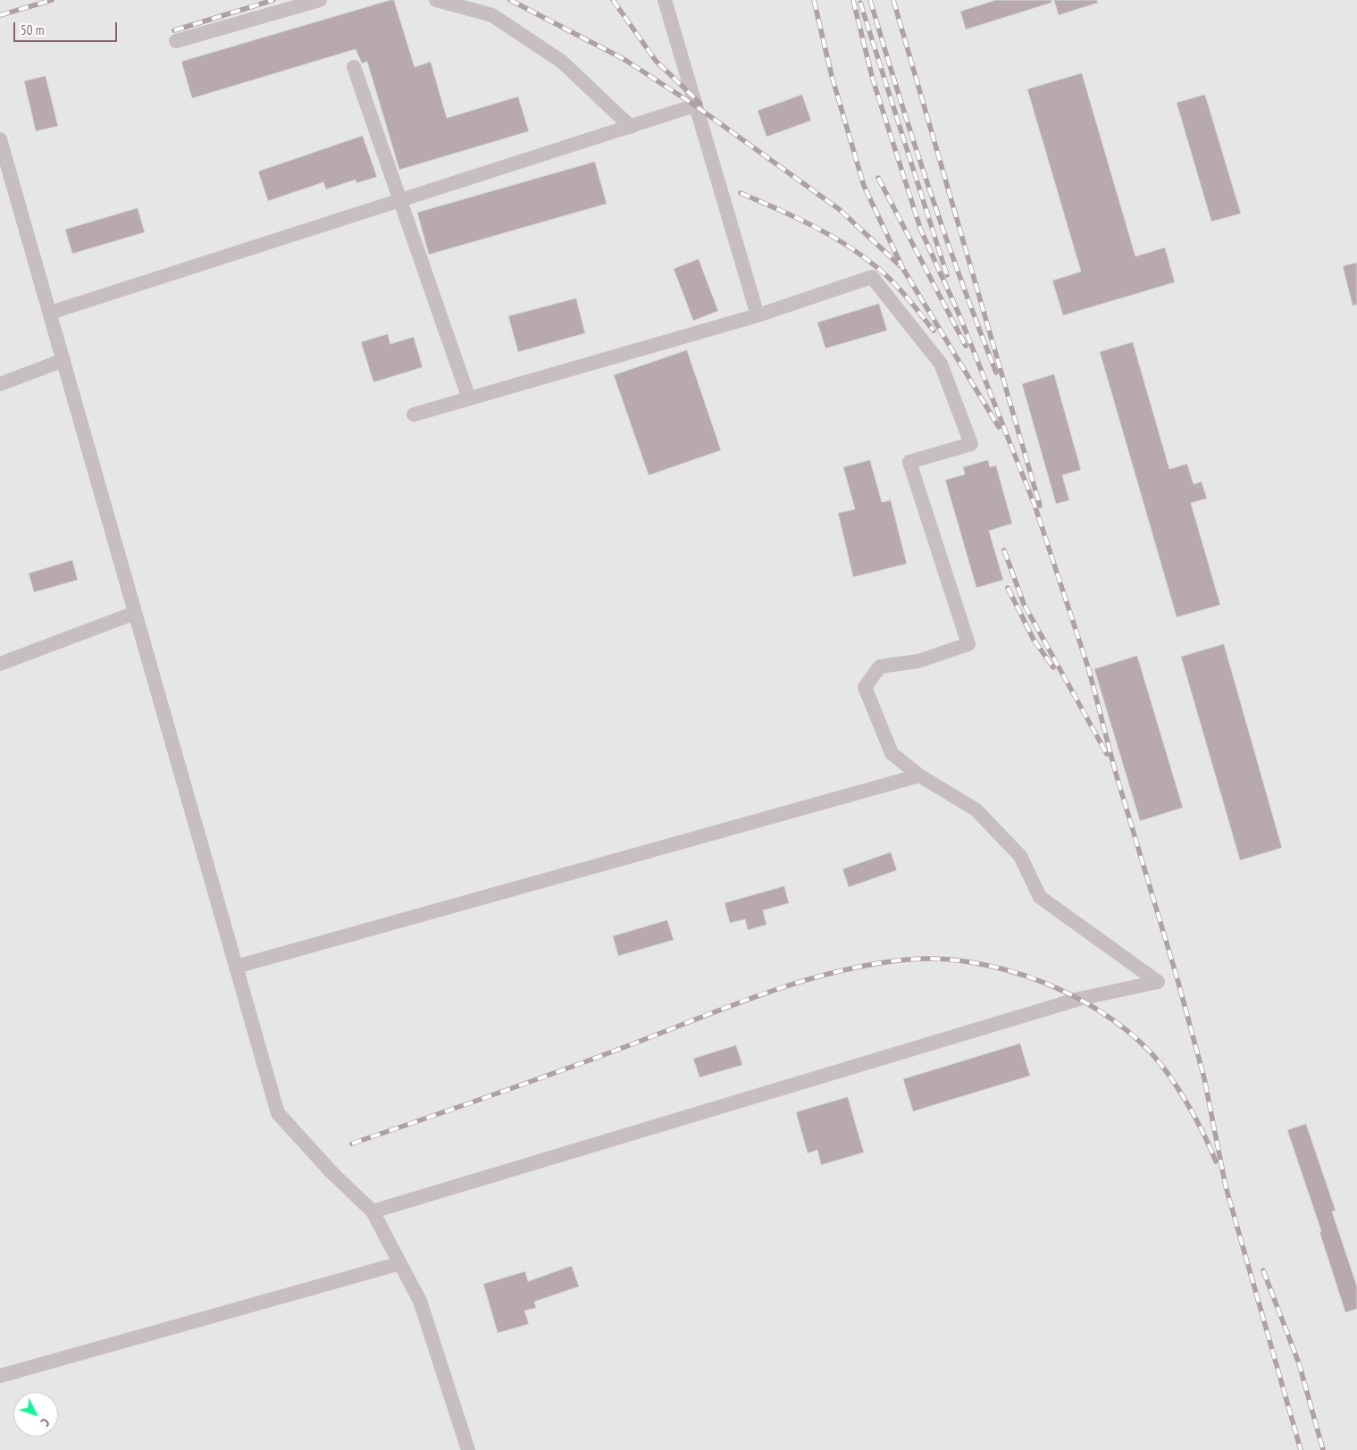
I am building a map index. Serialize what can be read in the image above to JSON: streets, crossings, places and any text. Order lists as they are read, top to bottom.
{
  "scale_bar": "50 m",
  "north": "bottom right"
}
